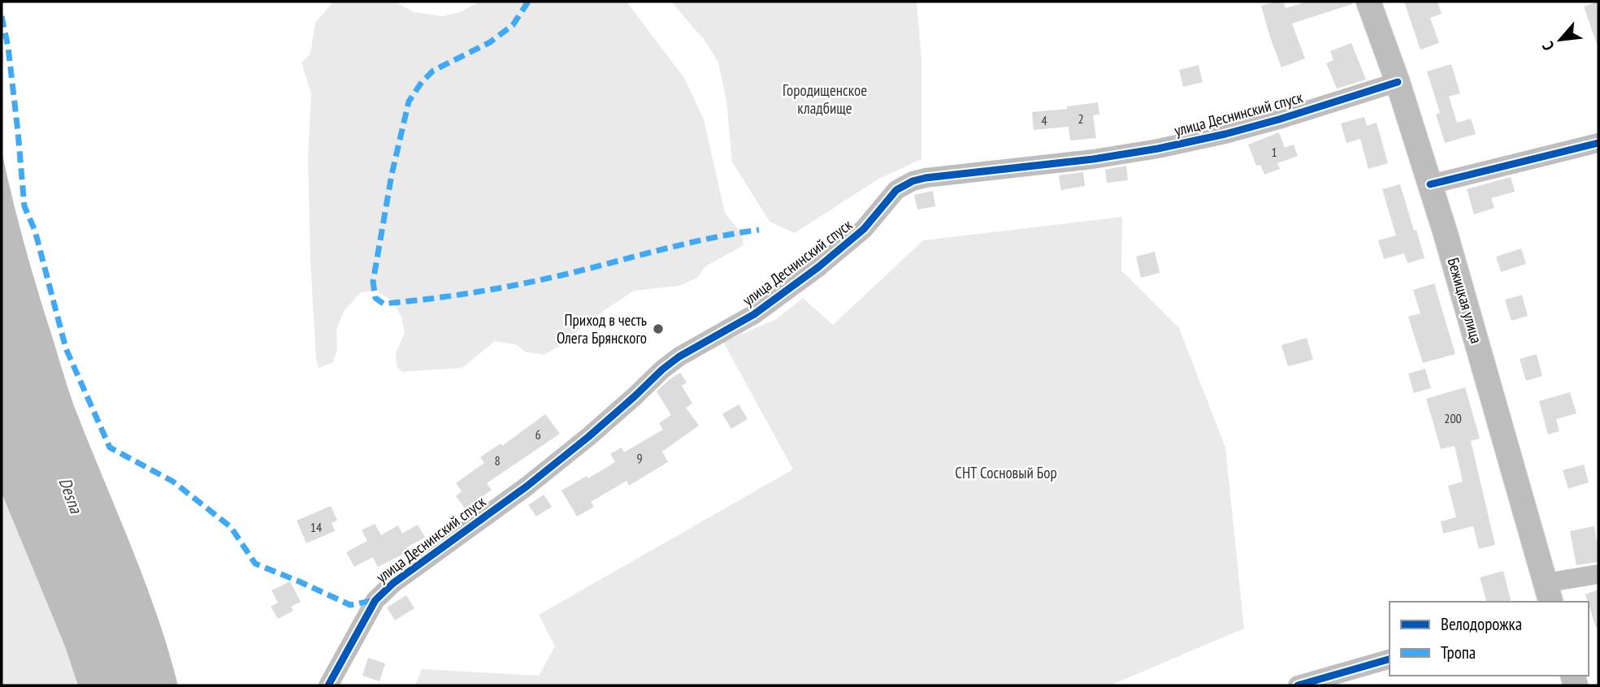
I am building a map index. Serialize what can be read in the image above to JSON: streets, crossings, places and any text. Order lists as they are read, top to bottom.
{
  "streets": {
    "main road": ["Бежицкая улица"],
    "street": ["улица Деснинский спуск"]
  },
  "crossings": [
    ["улица Деснинский спуск", "Бежицкая улица"]
  ],
  "water": ["Desna"],
  "parks": ["Городищенское кладбище", "СНТ Сосновый Бор"],
  "places": ["Приход в честь Олега Брянского"],
  "house_numbers": [
    "2",
    "4",
    "1",
    "200",
    "6",
    "9",
    "8",
    "14"
  ],
  "legend": ["Велодорожка", "Тропа"],
  "north": "bottom left"
}
